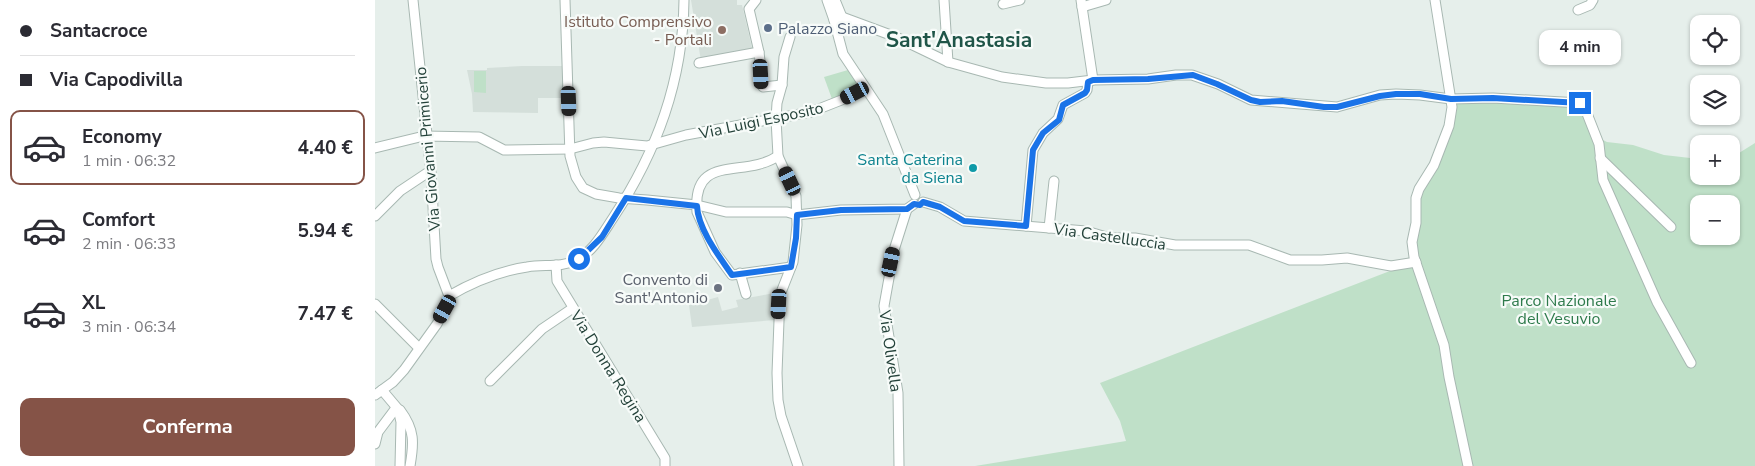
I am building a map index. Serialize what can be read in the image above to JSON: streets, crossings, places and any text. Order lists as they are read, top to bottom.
{
  "streets": {
    "street": [
      "Via Luigi Esposito",
      "Via Giovanni Primicerio",
      "Via Castelluccia",
      "Via Olivella",
      "Via Donna Regina"
    ]
  },
  "crossings": [
    ["Via Luigi Esposito", "Via Giovanni Primicerio"],
    ["Via Castelluccia", "Via Olivella"]
  ],
  "districts": ["Sant'Anastasia"],
  "parks": ["Parco Nazionale del Vesuvio"],
  "places": [
    "Palazzo Siano",
    "Istituto Comprensivo - Portali",
    "Santa Caterina da Siena",
    "Convento di Sant'Antonio"
  ],
  "page": {
    "banner": ["Santacroce", "Via Capodivilla"],
    "map_buttons": ["+", "−"],
    "bubble": "4 min",
    "list": [
      {
        "name": "Economy",
        "note": "1 min · 06:32",
        "value": "4.40 €"
      },
      {
        "name": "Comfort",
        "note": "2 min · 06:33",
        "value": "5.94 €"
      },
      {
        "name": "XL",
        "note": "3 min · 06:34",
        "value": "7.47 €"
      }
    ],
    "buttons": "Conferma"
  }
}
